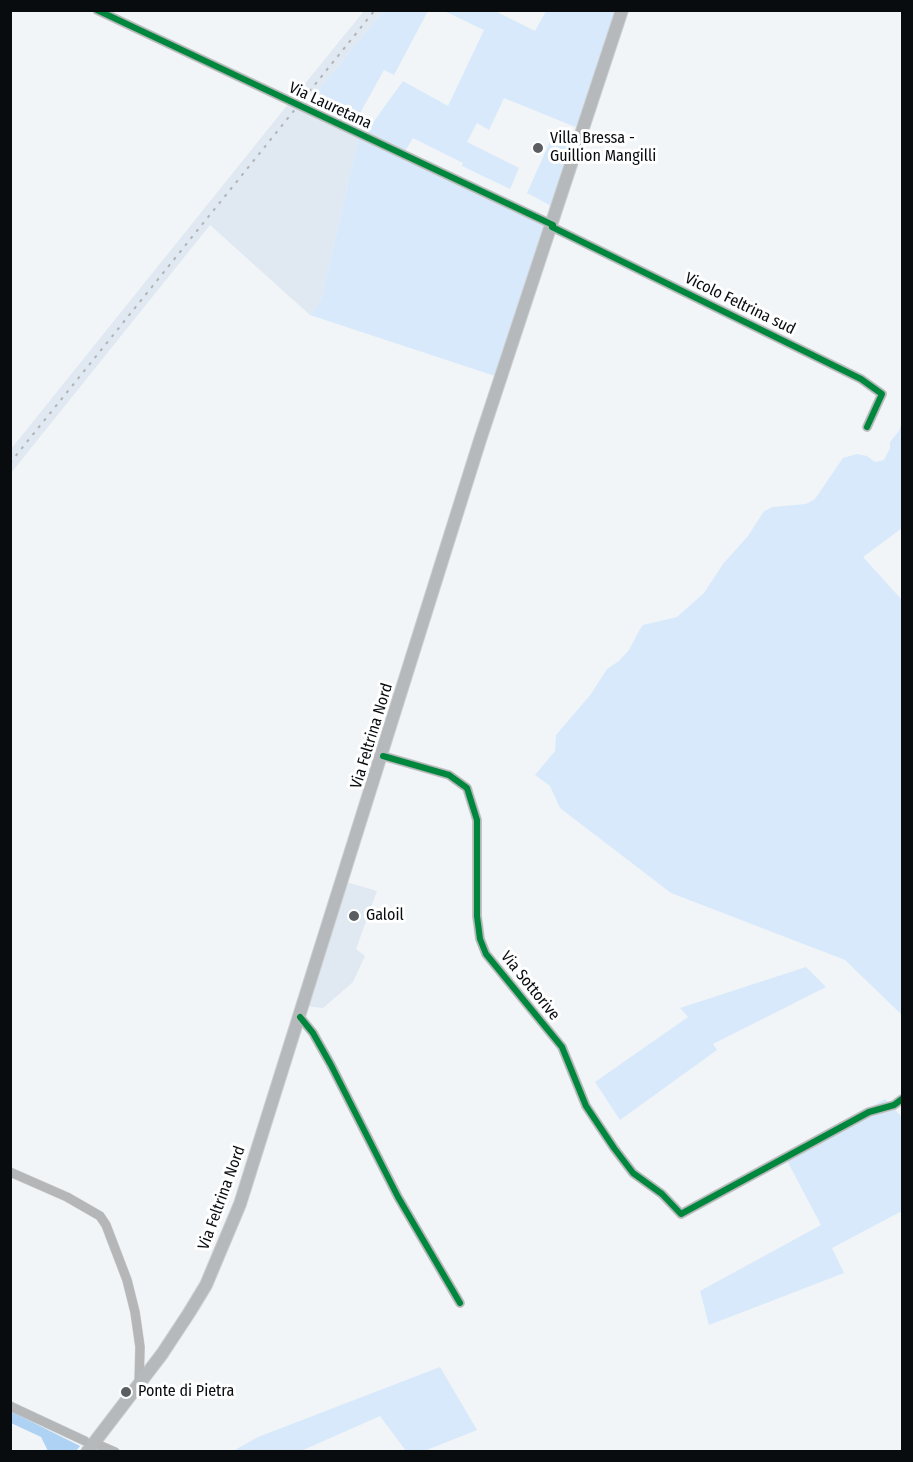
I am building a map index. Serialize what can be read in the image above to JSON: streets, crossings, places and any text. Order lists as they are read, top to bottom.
{
  "streets": {
    "main road": ["Via Feltrina Nord"],
    "street": ["Via Lauretana", "Vicolo Feltrina sud", "Via Sottorive"]
  },
  "crossings": [
    ["Via Lauretana", "Vicolo Feltrina sud"],
    ["Via Lauretana", "Via Feltrina Nord"],
    ["Vicolo Feltrina sud", "Via Feltrina Nord"],
    ["Via Feltrina Nord", "Via Sottorive"]
  ],
  "places": ["Villa Bressa - Guillion Mangilli", "Galoil", "Ponte di Pietra"]
}
